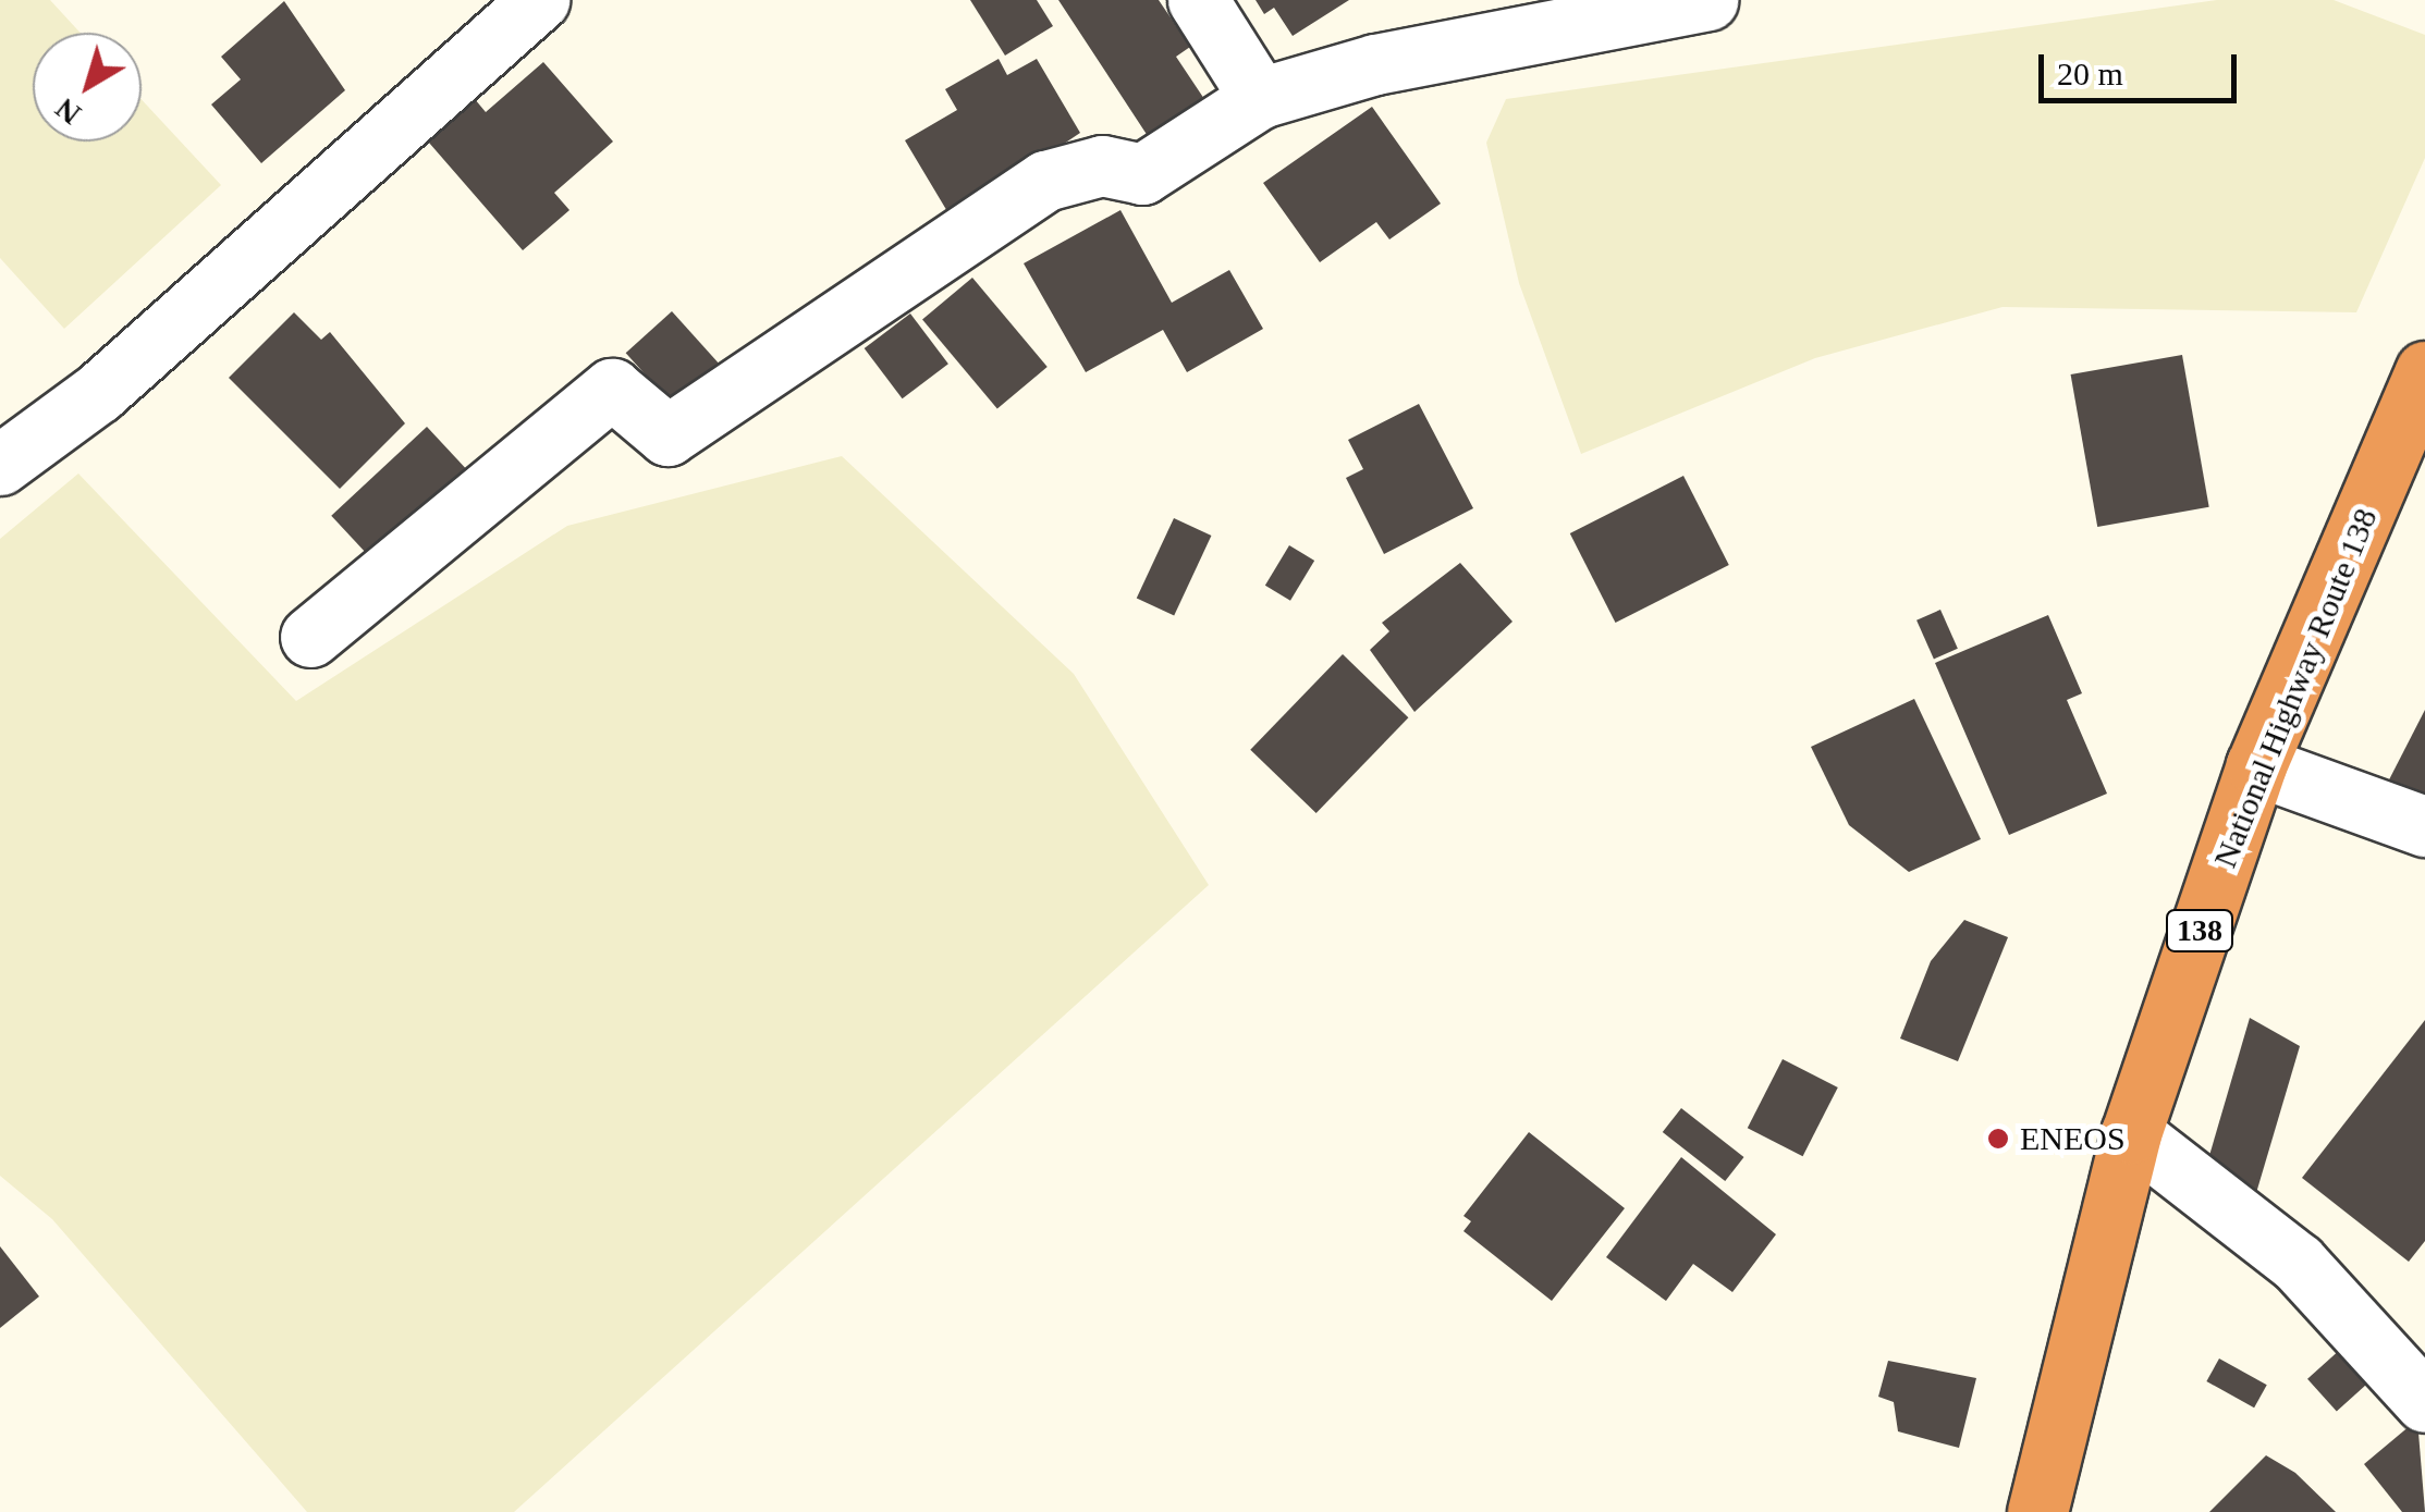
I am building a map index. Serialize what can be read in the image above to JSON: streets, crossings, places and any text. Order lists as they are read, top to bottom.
{
  "streets": {
    "highway": ["National Highway Route 138", "138"]
  },
  "places": ["ENEOS"],
  "scale_bar": "20 m",
  "north": "bottom left"
}
